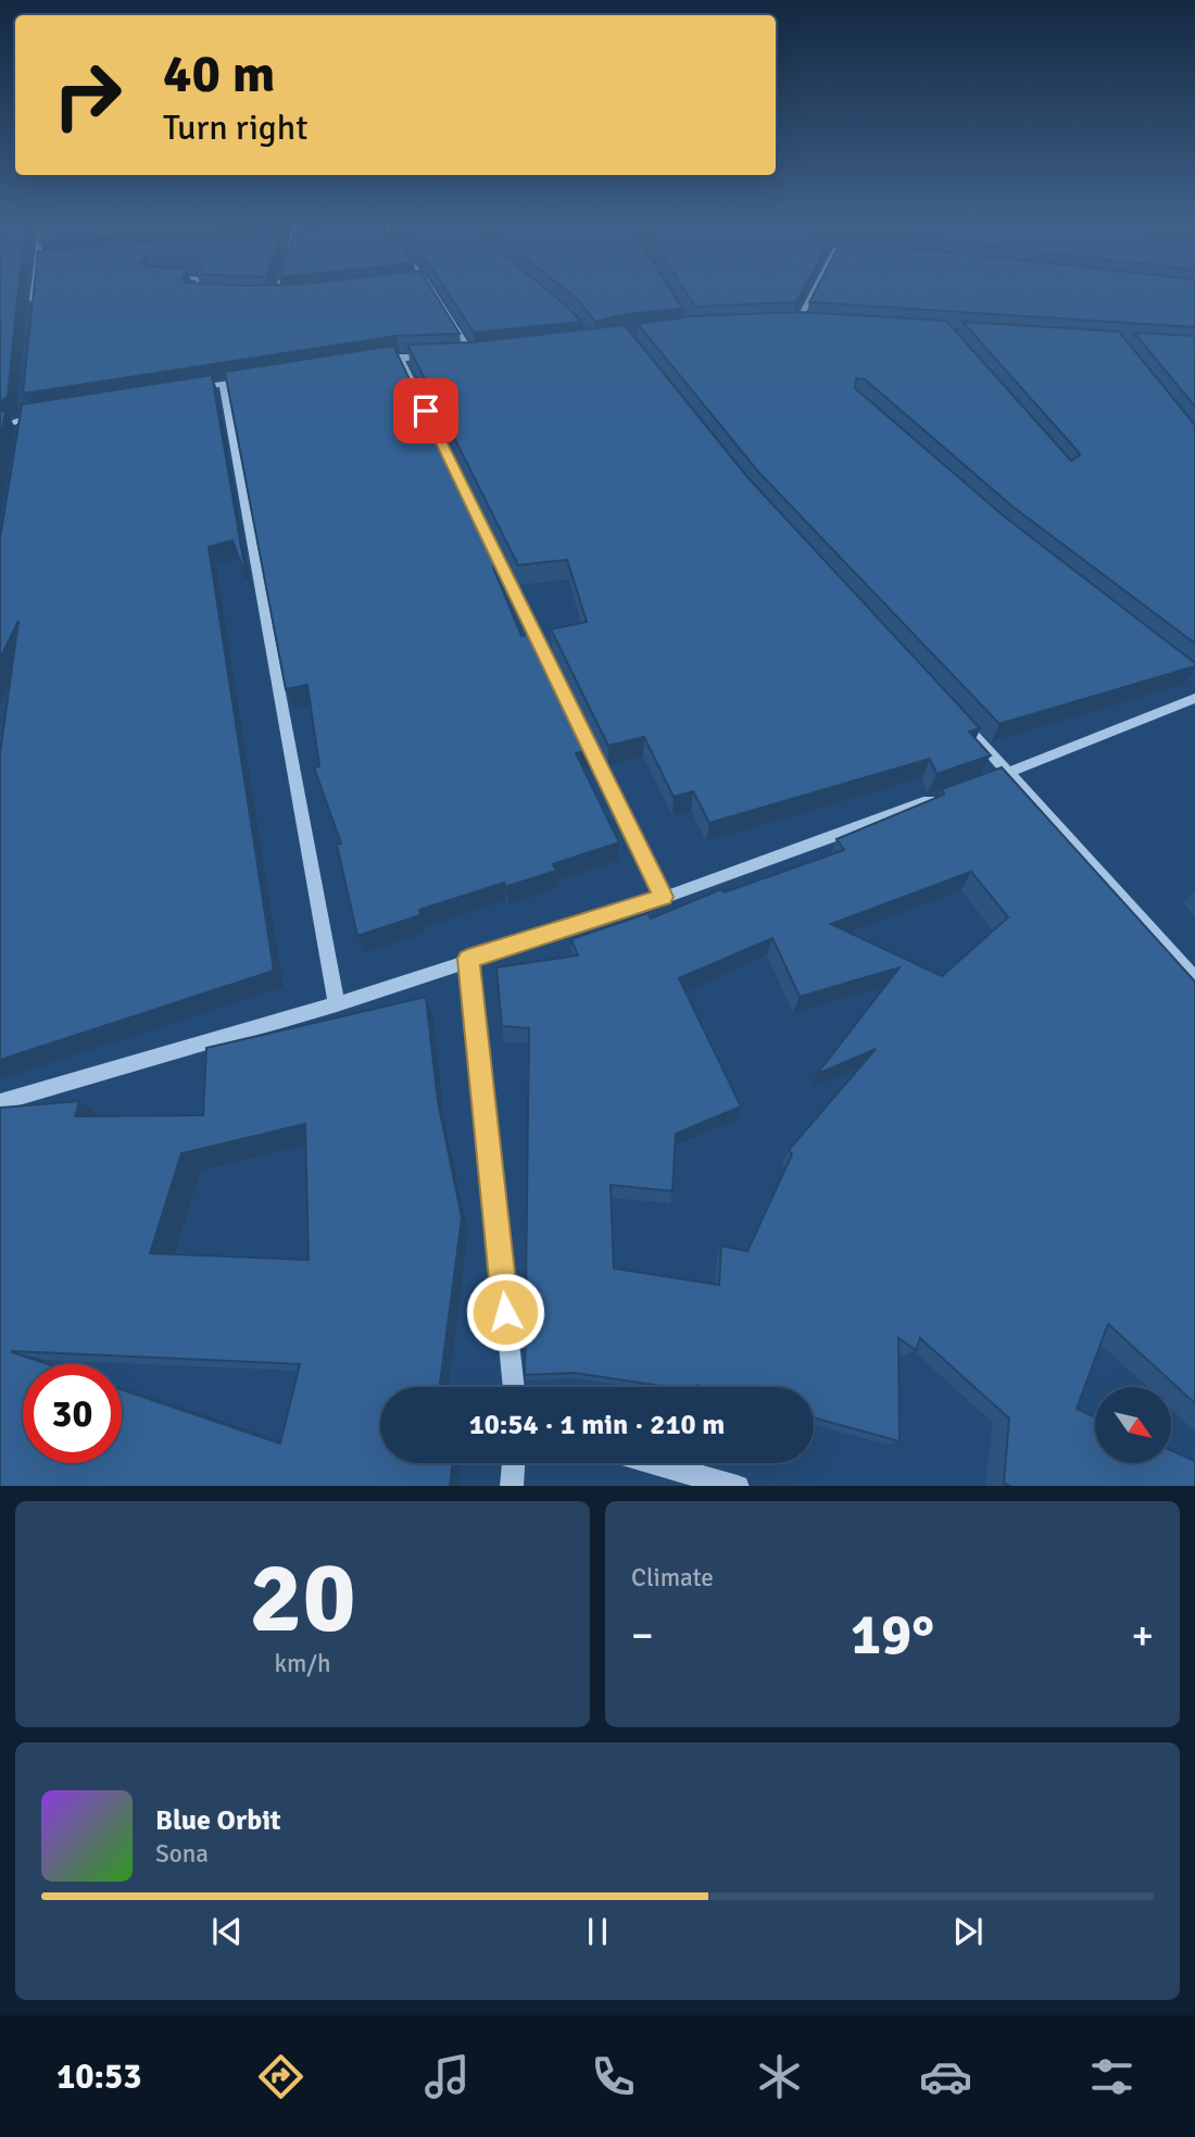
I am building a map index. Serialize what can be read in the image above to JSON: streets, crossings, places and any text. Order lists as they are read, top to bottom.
{
  "north": "bottom right",
  "page": {
    "turn": ["40 m", "Turn right"],
    "limit": "30",
    "trip": "10:54 · 1 min · 210 m",
    "tile": [
      ["20", "km/h"],
      "Climate"
    ],
    "heat": ["−", "19°", "+"],
    "song": ["Blue Orbit", "Sona"],
    "tabs": "10:53"
  }
}
